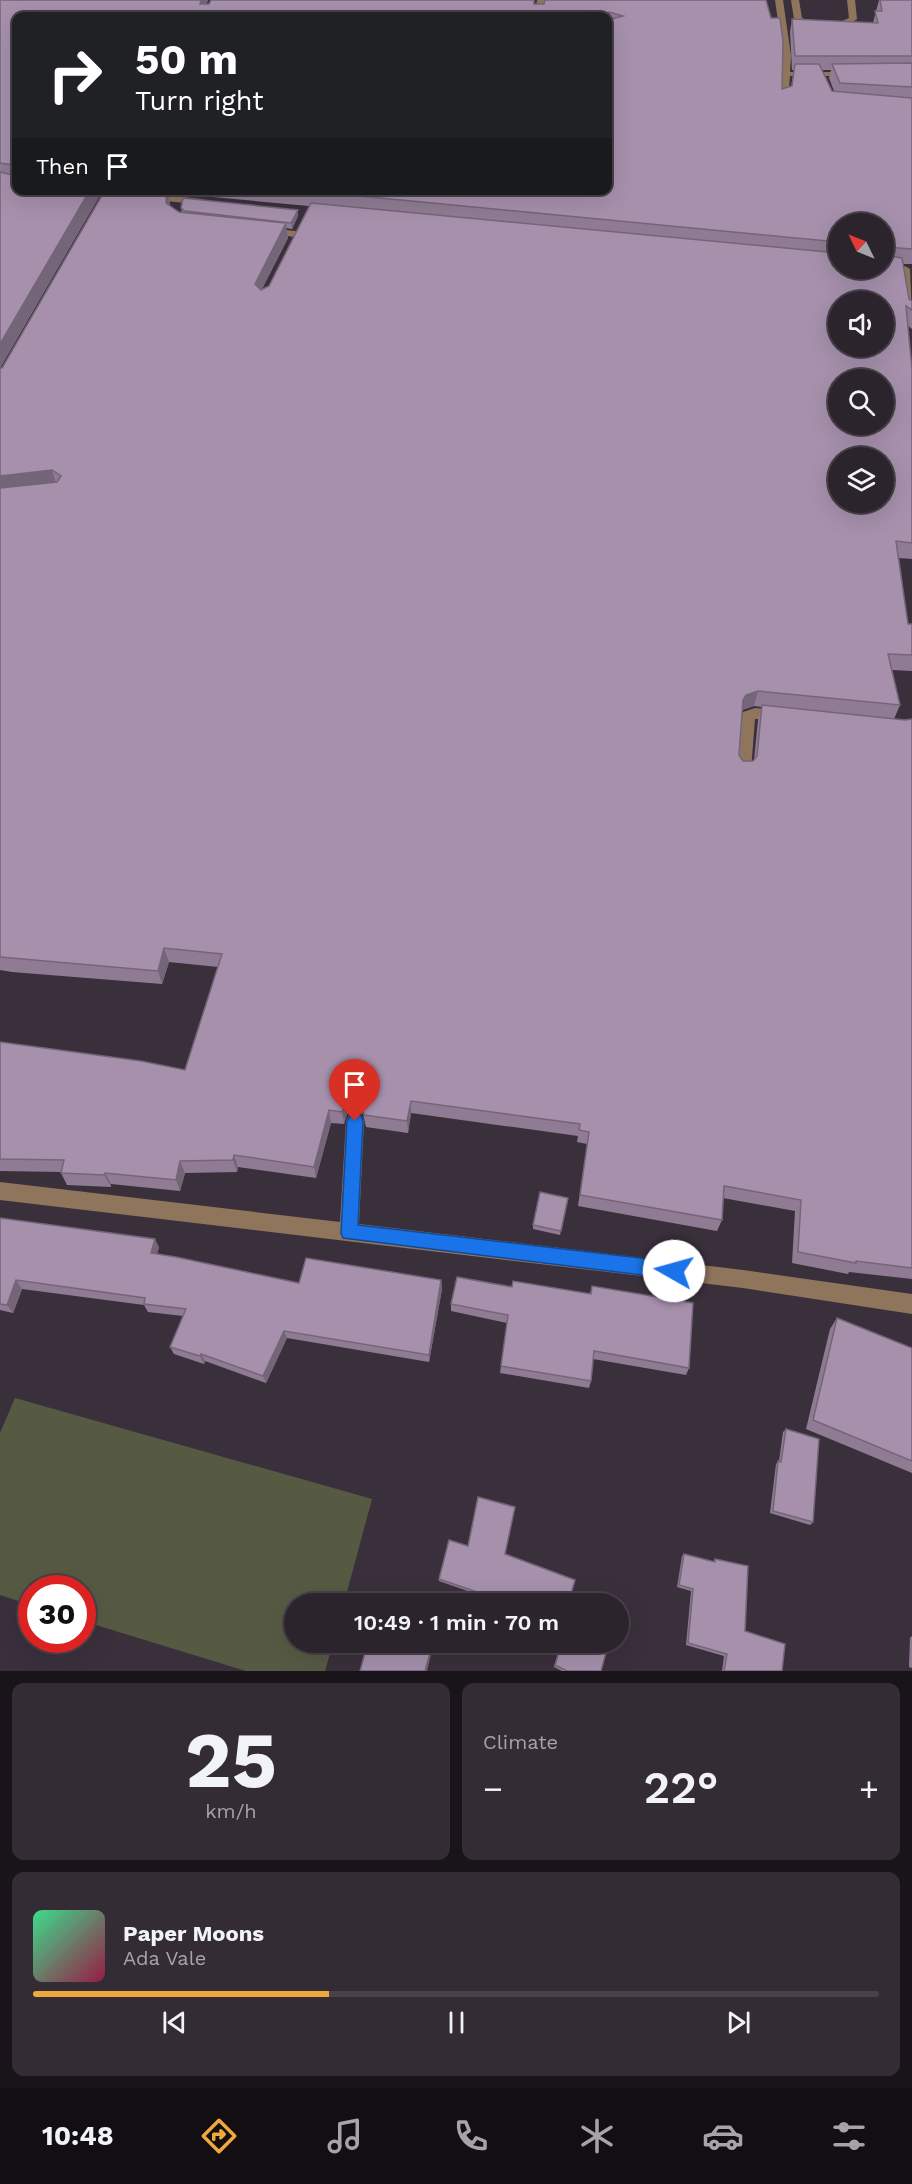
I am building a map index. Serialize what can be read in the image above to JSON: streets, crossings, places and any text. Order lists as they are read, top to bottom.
{
  "north": "top left",
  "page": {
    "turn": ["50 m", "Turn right"],
    "then": "Then",
    "limit": "30",
    "trip": "10:49 · 1 min · 70 m",
    "tile": [
      ["25", "km/h"],
      "Climate"
    ],
    "heat": ["−", "22°", "+"],
    "song": ["Paper Moons", "Ada Vale"],
    "tabs": "10:48"
  }
}
